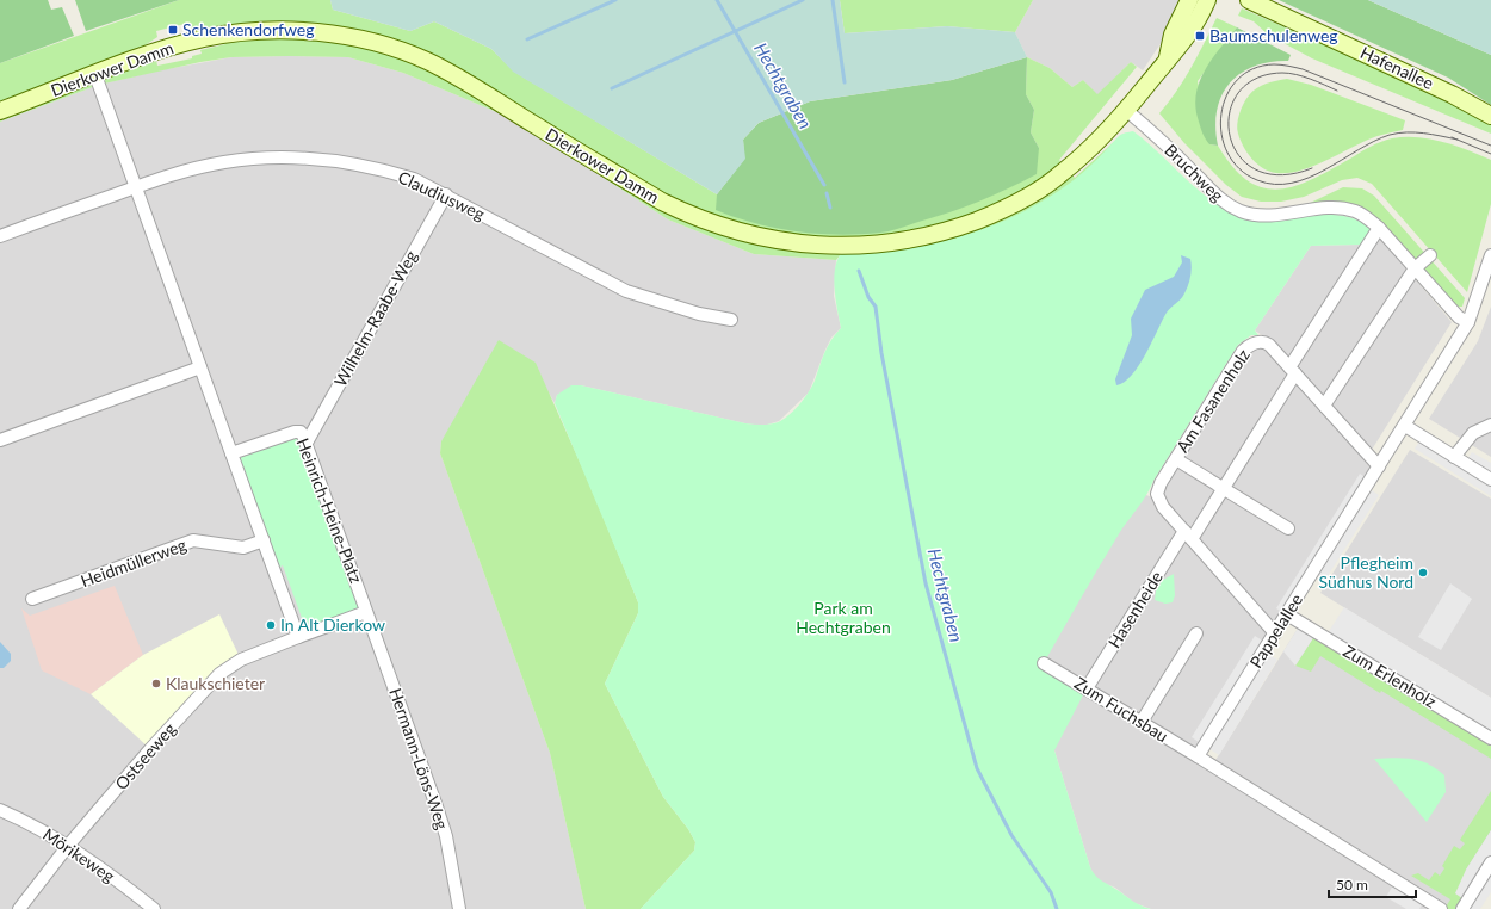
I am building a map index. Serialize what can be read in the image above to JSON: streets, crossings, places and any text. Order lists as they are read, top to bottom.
{
  "streets": {
    "street": [
      "Hafenallee",
      "Dierkower Damm",
      "Bruchweg",
      "Claudiusweg",
      "Wilhelm-Raabe-Weg",
      "Am Fasanenholz",
      "Heinrich-Heine-Platz",
      "Heidmüllerweg",
      "Hasenheide",
      "Pappelallee",
      "Zum Erlenholz",
      "Zum Fuchsbau",
      "Ostseeweg",
      "Hermann-Löns-Weg",
      "Mörikeweg"
    ]
  },
  "crossings": [
    ["Dierkower Damm", "Bruchweg"],
    ["Bruchweg", "Pappelallee"],
    ["Claudiusweg", "Wilhelm-Raabe-Weg"],
    ["Wilhelm-Raabe-Weg", "Heinrich-Heine-Platz"],
    ["Am Fasanenholz", "Hasenheide"],
    ["Am Fasanenholz", "Pappelallee"],
    ["Heinrich-Heine-Platz", "Hermann-Löns-Weg"],
    ["Hasenheide", "Zum Fuchsbau"],
    ["Pappelallee", "Zum Erlenholz"],
    ["Pappelallee", "Zum Fuchsbau"],
    ["Ostseeweg", "Mörikeweg"]
  ],
  "water": ["Hechtgraben"],
  "parks": ["Park am Hechtgraben"],
  "places": {
    "transit": ["Schenkendorfweg", "Baumschulenweg"],
    "other": ["Pflegheim Südhus Nord", "In Alt Dierkow", "Klaukschieter"]
  },
  "scale_bar": "50 m"
}
